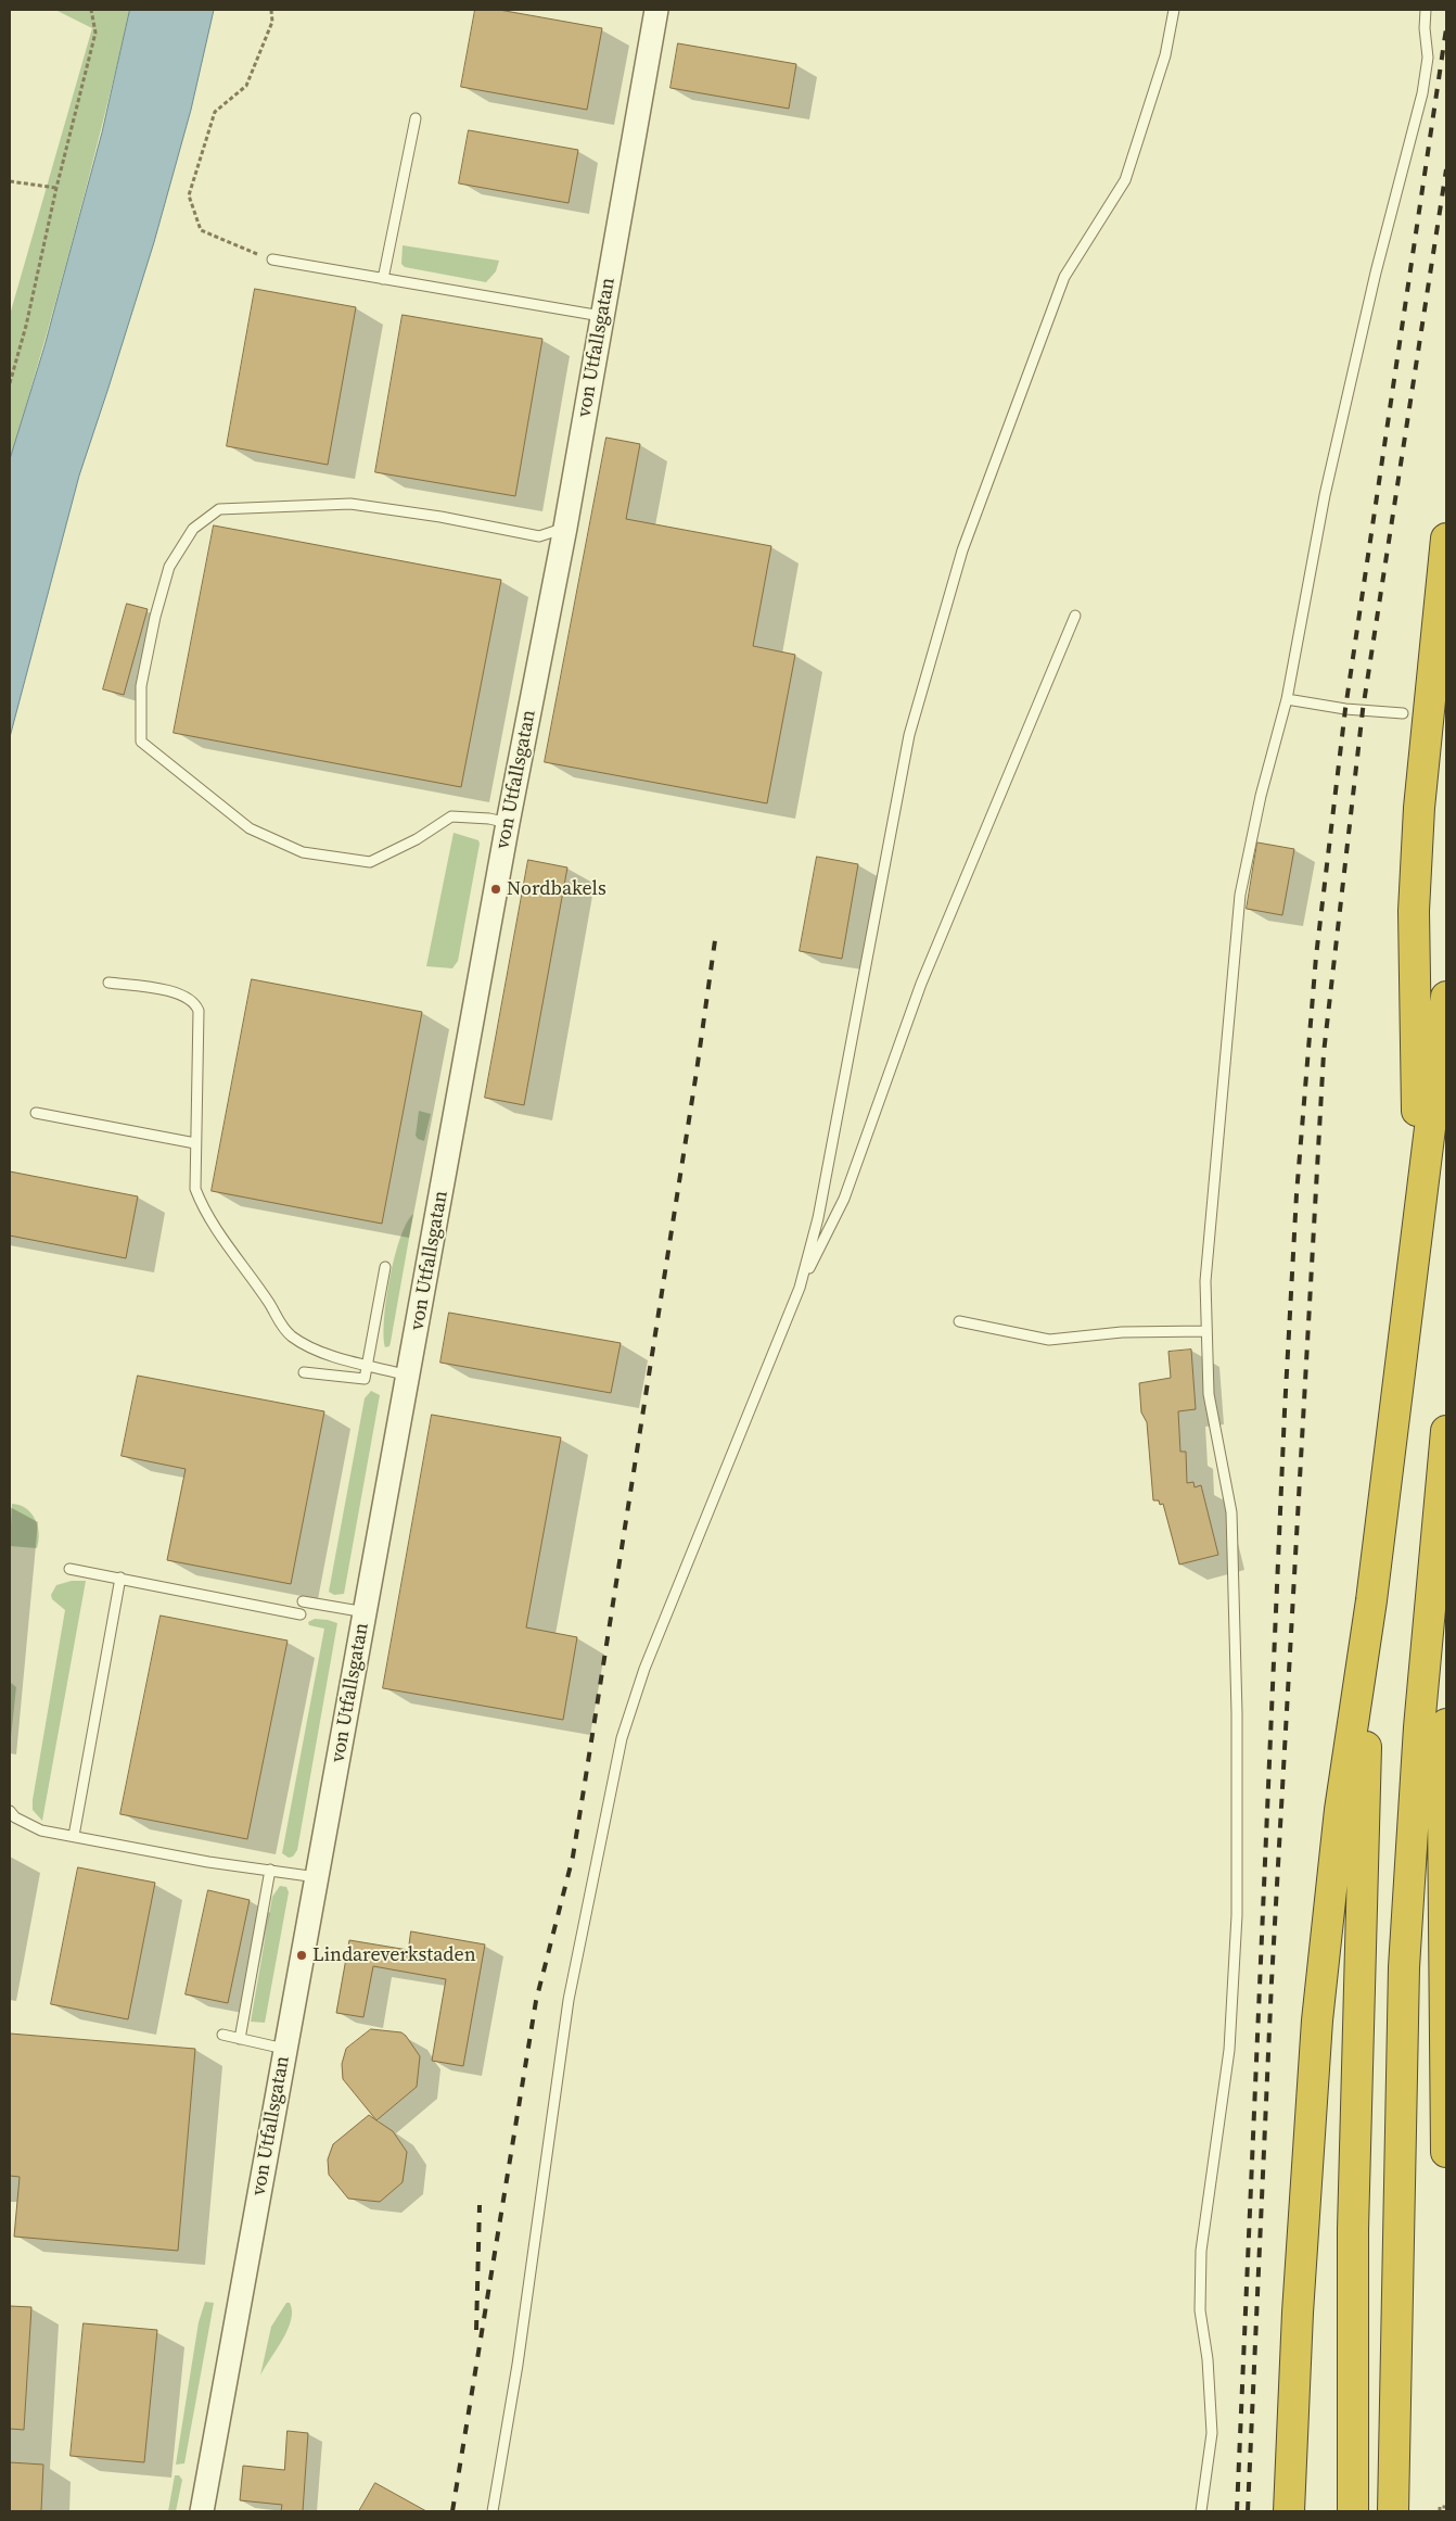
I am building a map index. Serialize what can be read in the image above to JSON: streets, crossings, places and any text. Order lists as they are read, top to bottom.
{
  "streets": {
    "street": ["von Utfallsgatan"]
  },
  "places": ["Nordbakels", "Lindareverkstaden"]
}
